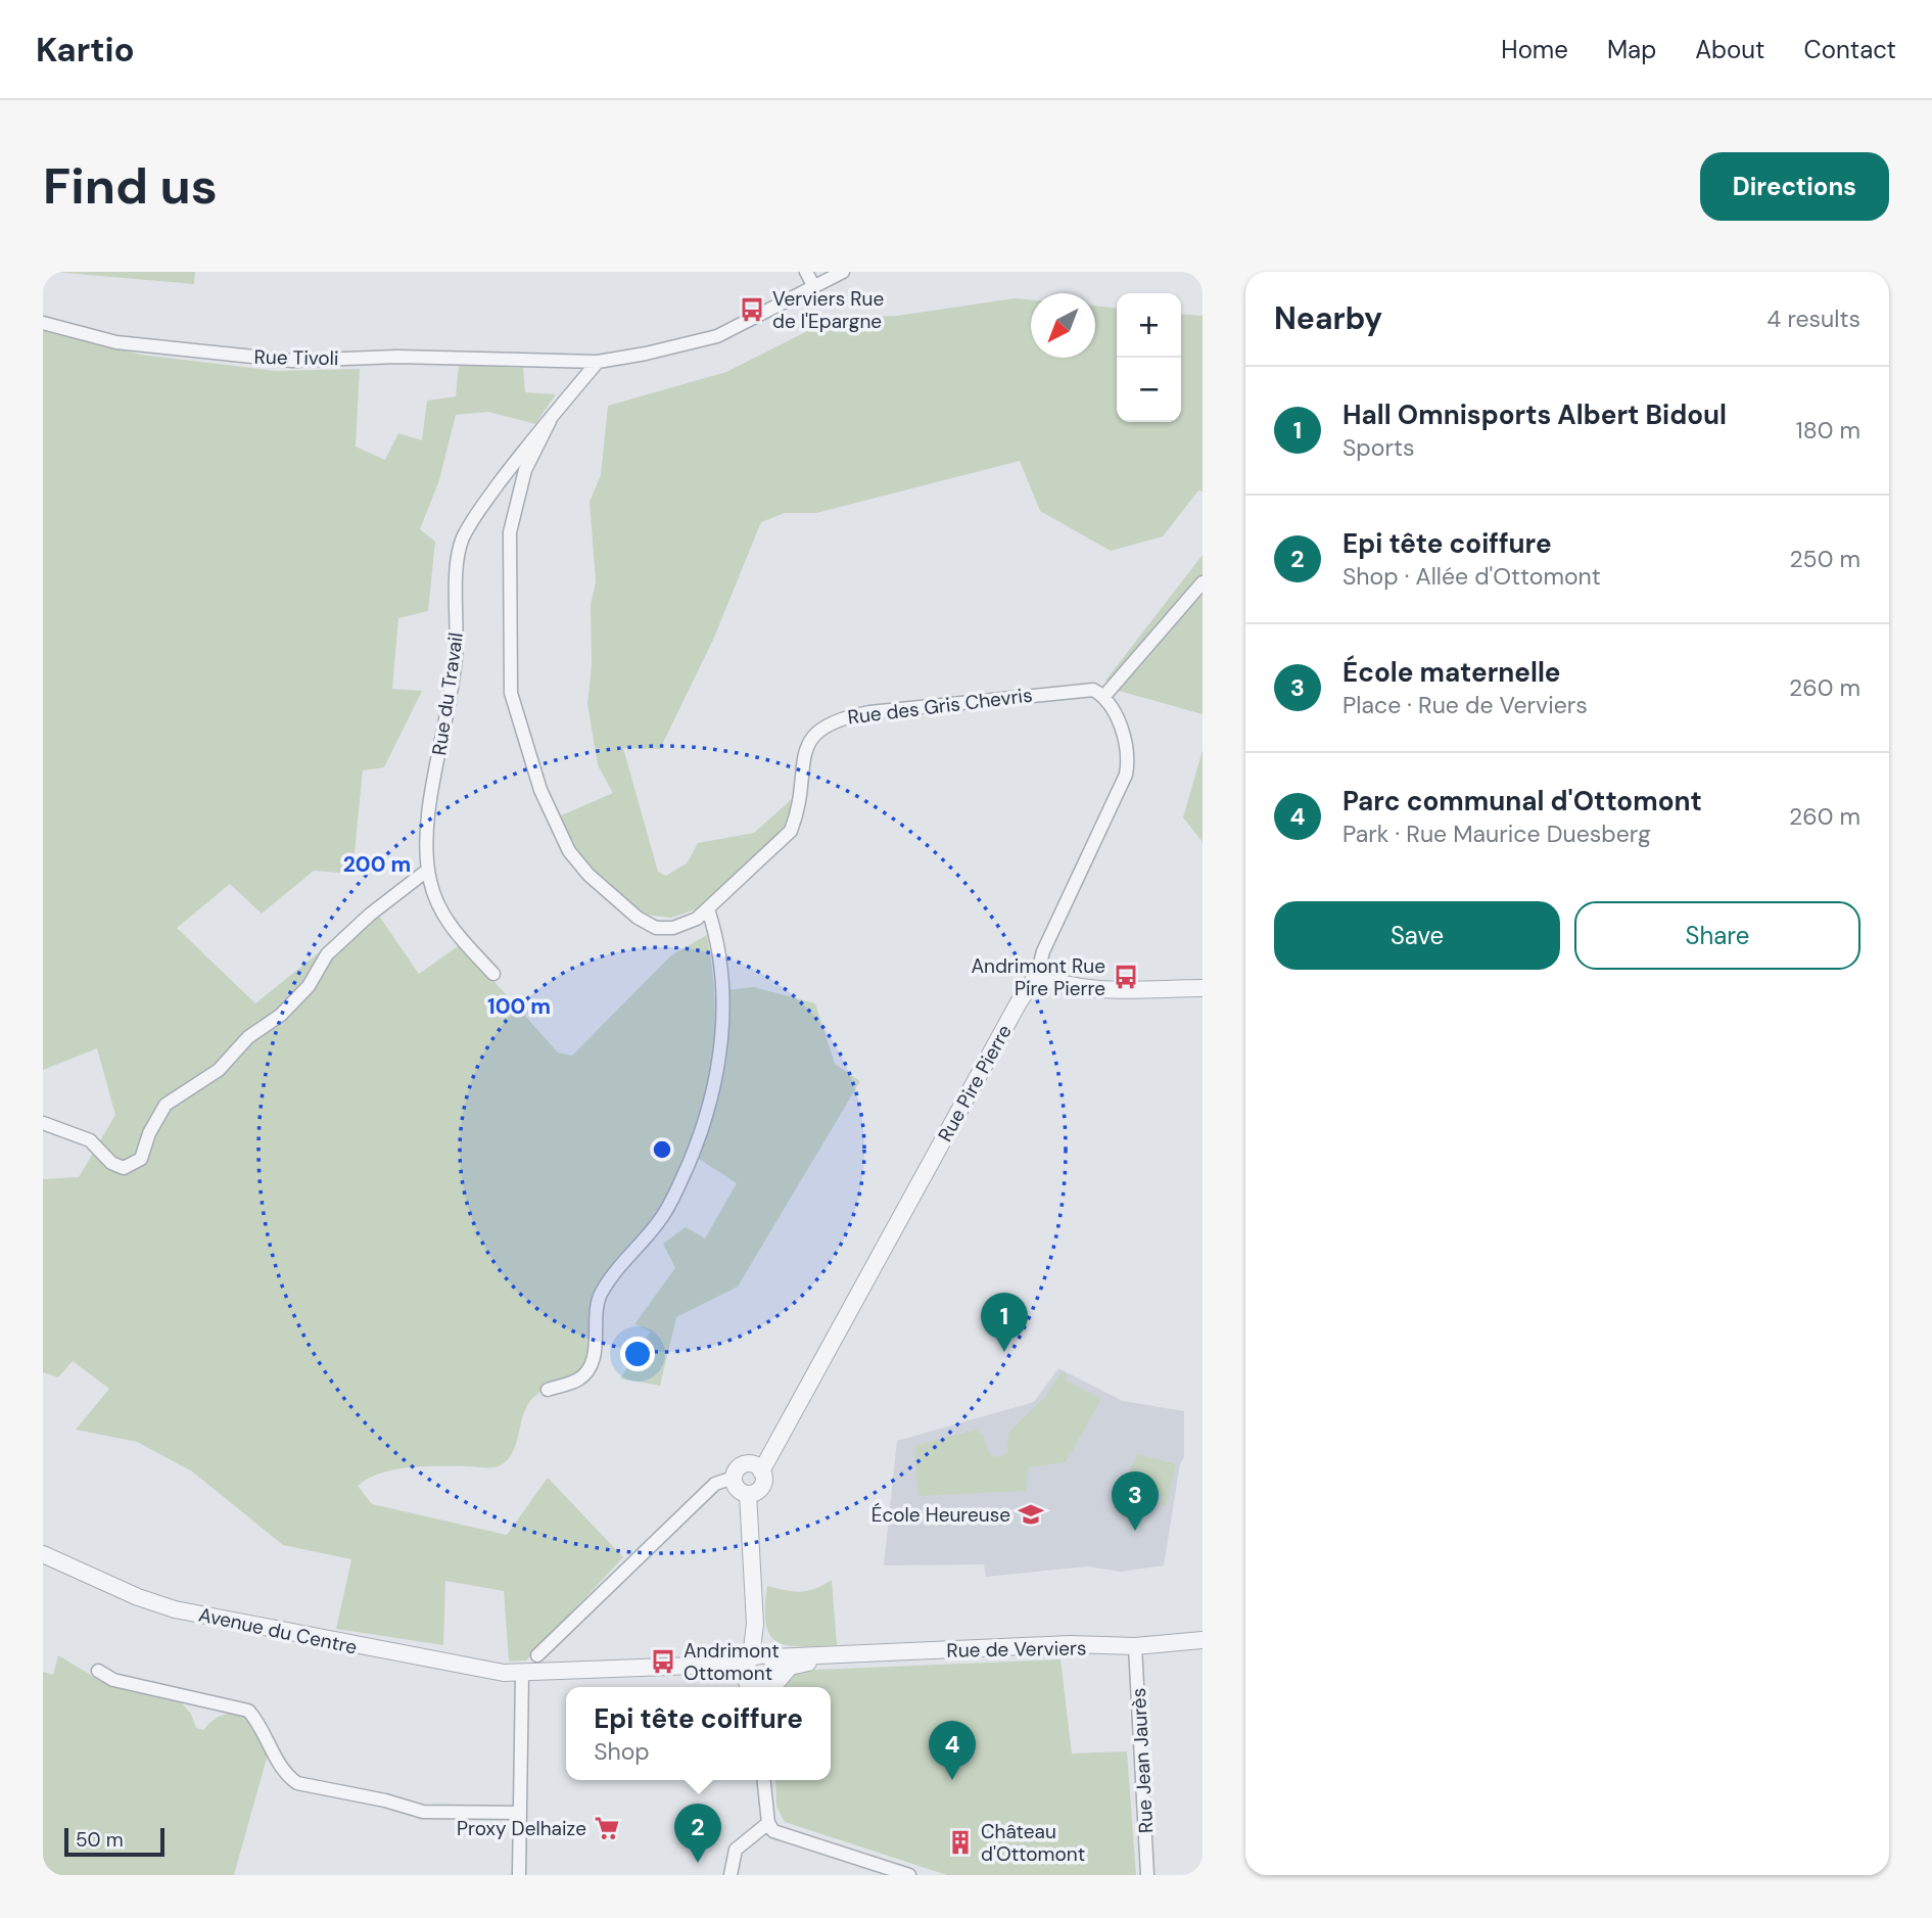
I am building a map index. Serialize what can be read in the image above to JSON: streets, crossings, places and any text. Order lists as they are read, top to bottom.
{
  "streets": {
    "street": [
      "Rue Tivoli",
      "Rue du Travail",
      "Rue des Gris Chevris",
      "Rue Pire Pierre",
      "Avenue du Centre",
      "Rue de Verviers",
      "Rue Jean Jaurès"
    ]
  },
  "crossings": [
    ["Rue du Travail", "Rue des Gris Chevris"],
    ["Rue des Gris Chevris", "Rue Pire Pierre"],
    ["Rue de Verviers", "Rue Jean Jaurès"]
  ],
  "places": {
    "bus stop": ["Verviers Rue de l'Epargne", "Andrimont Rue Pire Pierre", "Andrimont Ottomont"],
    "school or university": ["École Heureuse"],
    "supermarket": ["Proxy Delhaize"],
    "building": ["Château d'Ottomont"]
  },
  "scale_bar": "50 m",
  "north": "bottom left",
  "page": {
    "header": "Kartio",
    "nav": [
      "Home",
      "Map",
      "About",
      "Contact"
    ],
    "buttons": [
      "Directions",
      ["Save", "Share"]
    ],
    "title": "Find us",
    "heading": ["Nearby", "4 results"],
    "map_buttons": ["+", "−"],
    "list": [
      {
        "mark": "1",
        "name": "Hall Omnisports Albert Bidoul",
        "note": "Sports",
        "value": "180 m"
      },
      {
        "mark": "2",
        "name": "Epi tête coiffure",
        "note": "Shop · Allée d'Ottomont",
        "value": "250 m"
      },
      {
        "mark": "3",
        "name": "École maternelle",
        "note": "Place · Rue de Verviers",
        "value": "260 m"
      },
      {
        "mark": "4",
        "name": "Parc communal d'Ottomont",
        "note": "Park · Rue Maurice Duesberg",
        "value": "260 m"
      }
    ],
    "pins": [
      "1",
      "3",
      "4",
      "2"
    ],
    "popup": ["Epi tête coiffure", "Shop"],
    "scale": "50 m"
  },
  "rings": ["200 m", "100 m"]
}
